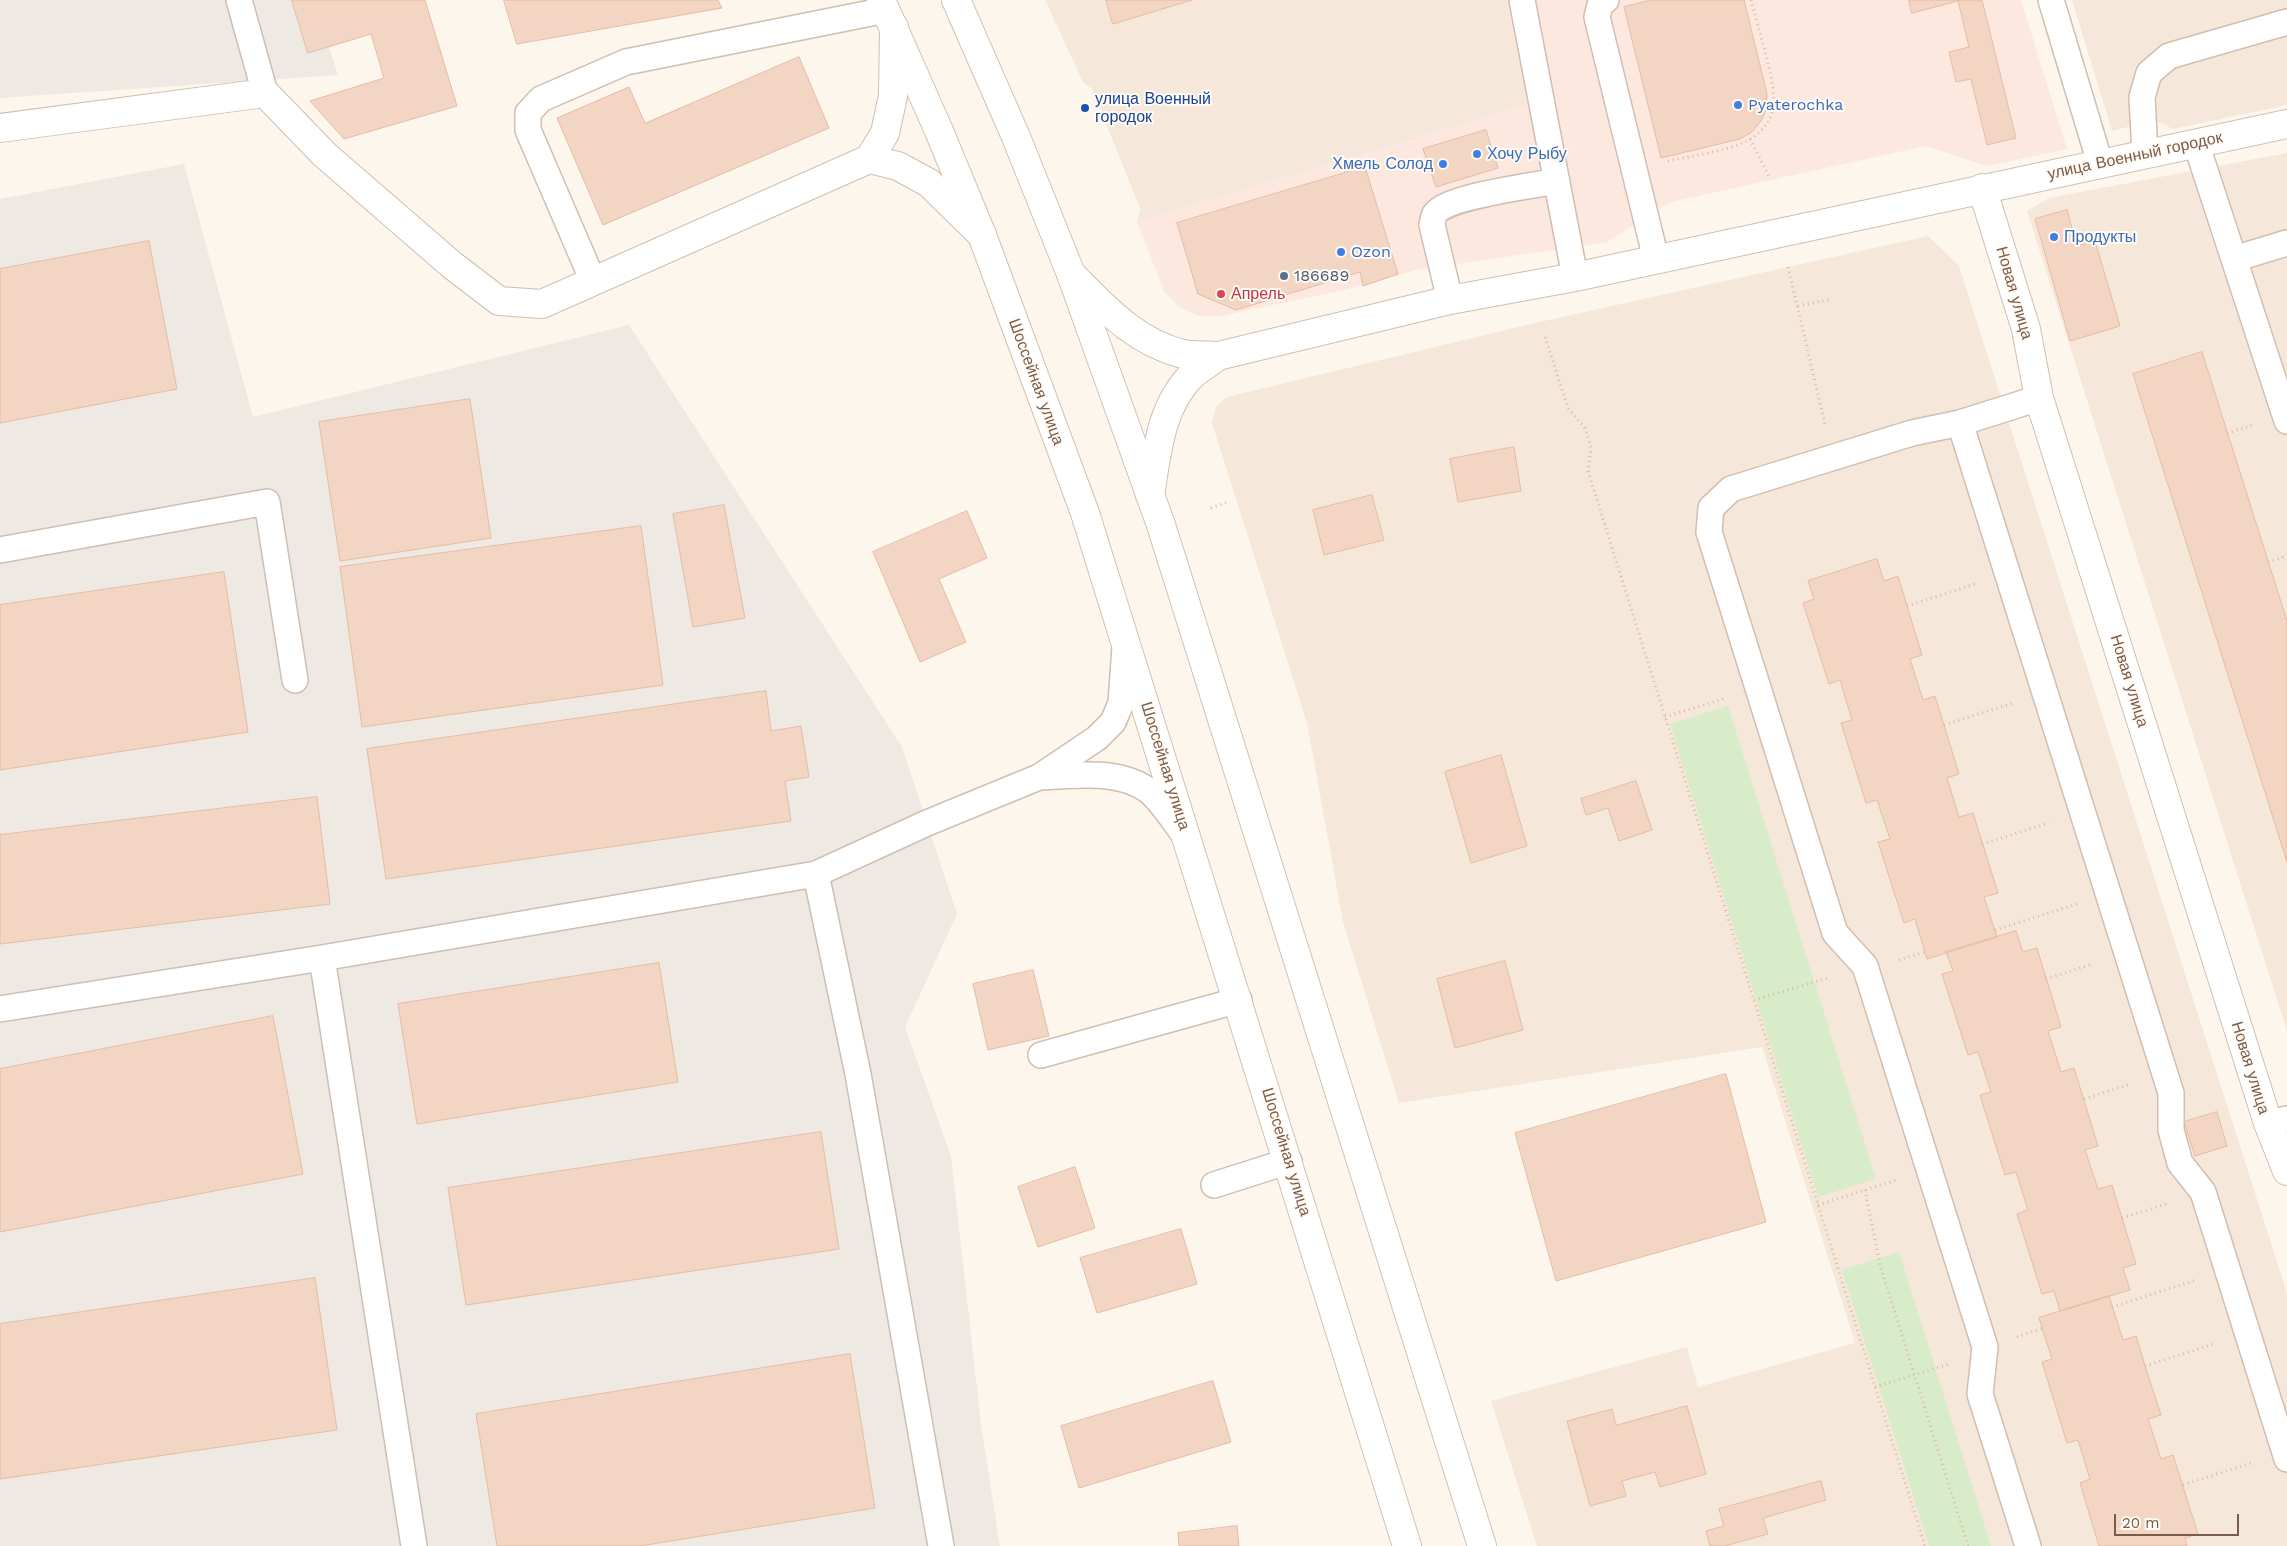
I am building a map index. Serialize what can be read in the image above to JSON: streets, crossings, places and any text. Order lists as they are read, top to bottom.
{
  "streets": {
    "street": ["улица Военный городок", "Новая улица", "Шоссейная улица"]
  },
  "crossings": [
    ["улица Военный городок", "Новая улица"]
  ],
  "places": [
    "Pyaterochka",
    "улица Военный городок",
    "Хочу Рыбу",
    "Хмель Солод",
    "Продукты",
    "Ozon",
    "186689",
    "Апрель"
  ],
  "scale_bar": "20 m"
}
